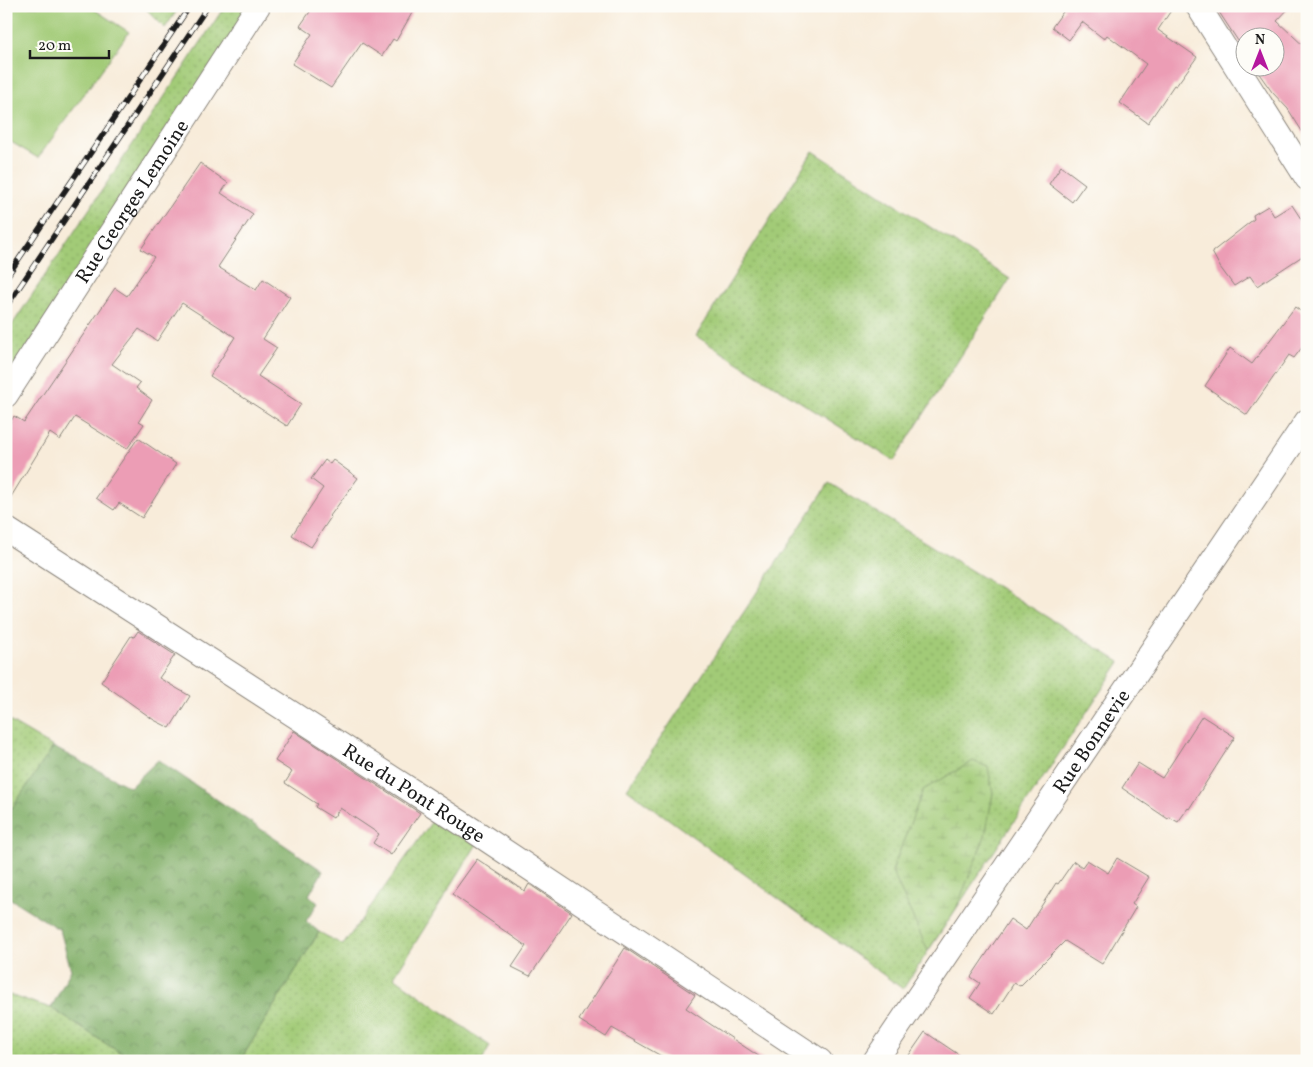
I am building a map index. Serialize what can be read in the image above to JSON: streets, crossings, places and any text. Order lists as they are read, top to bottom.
{
  "streets": {
    "street": ["Rue Georges Lemoine", "Rue Bonnevie", "Rue du Pont Rouge"]
  },
  "scale_bar": "20 m",
  "north": "top"
}
